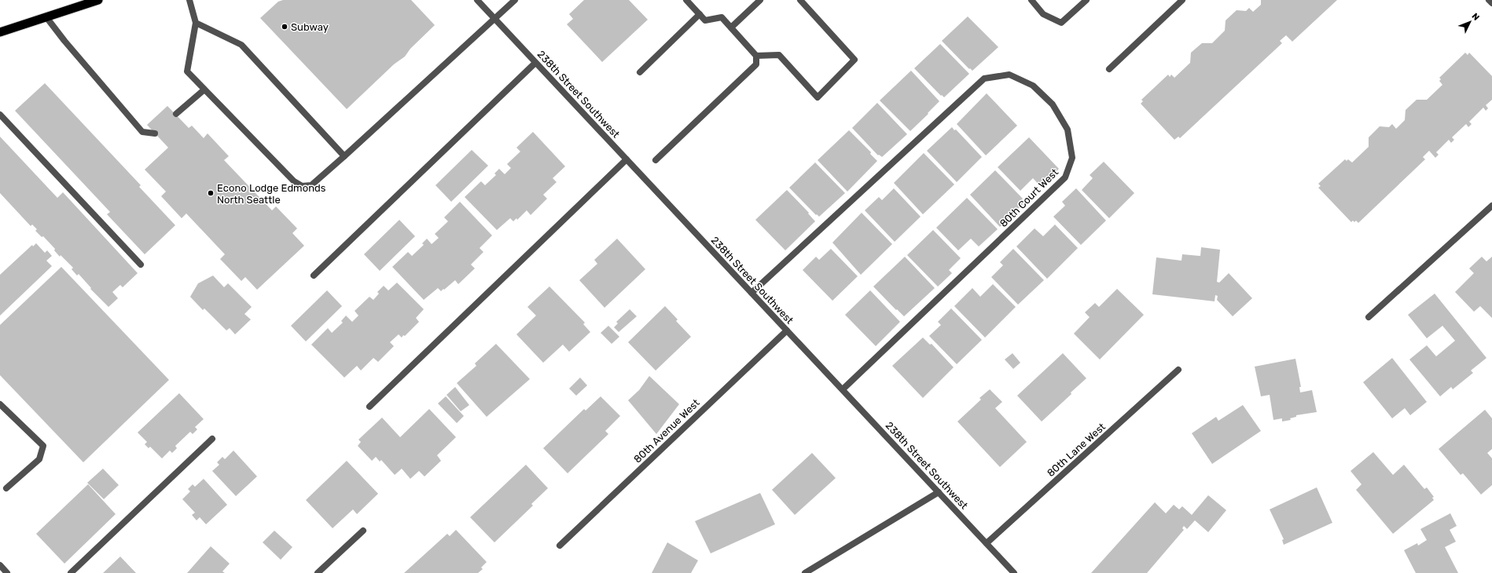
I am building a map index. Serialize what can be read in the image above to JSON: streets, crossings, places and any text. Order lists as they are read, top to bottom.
{
  "streets": {
    "street": [
      "238th Street Southwest",
      "80th Court West",
      "80th Avenue West",
      "80th Lane West"
    ]
  },
  "crossings": [
    ["238th Street Southwest", "80th Court West"],
    ["238th Street Southwest", "80th Avenue West"],
    ["238th Street Southwest", "80th Lane West"]
  ],
  "places": ["Subway", "Econo Lodge Edmonds North Seattle"],
  "north": "top right"
}
